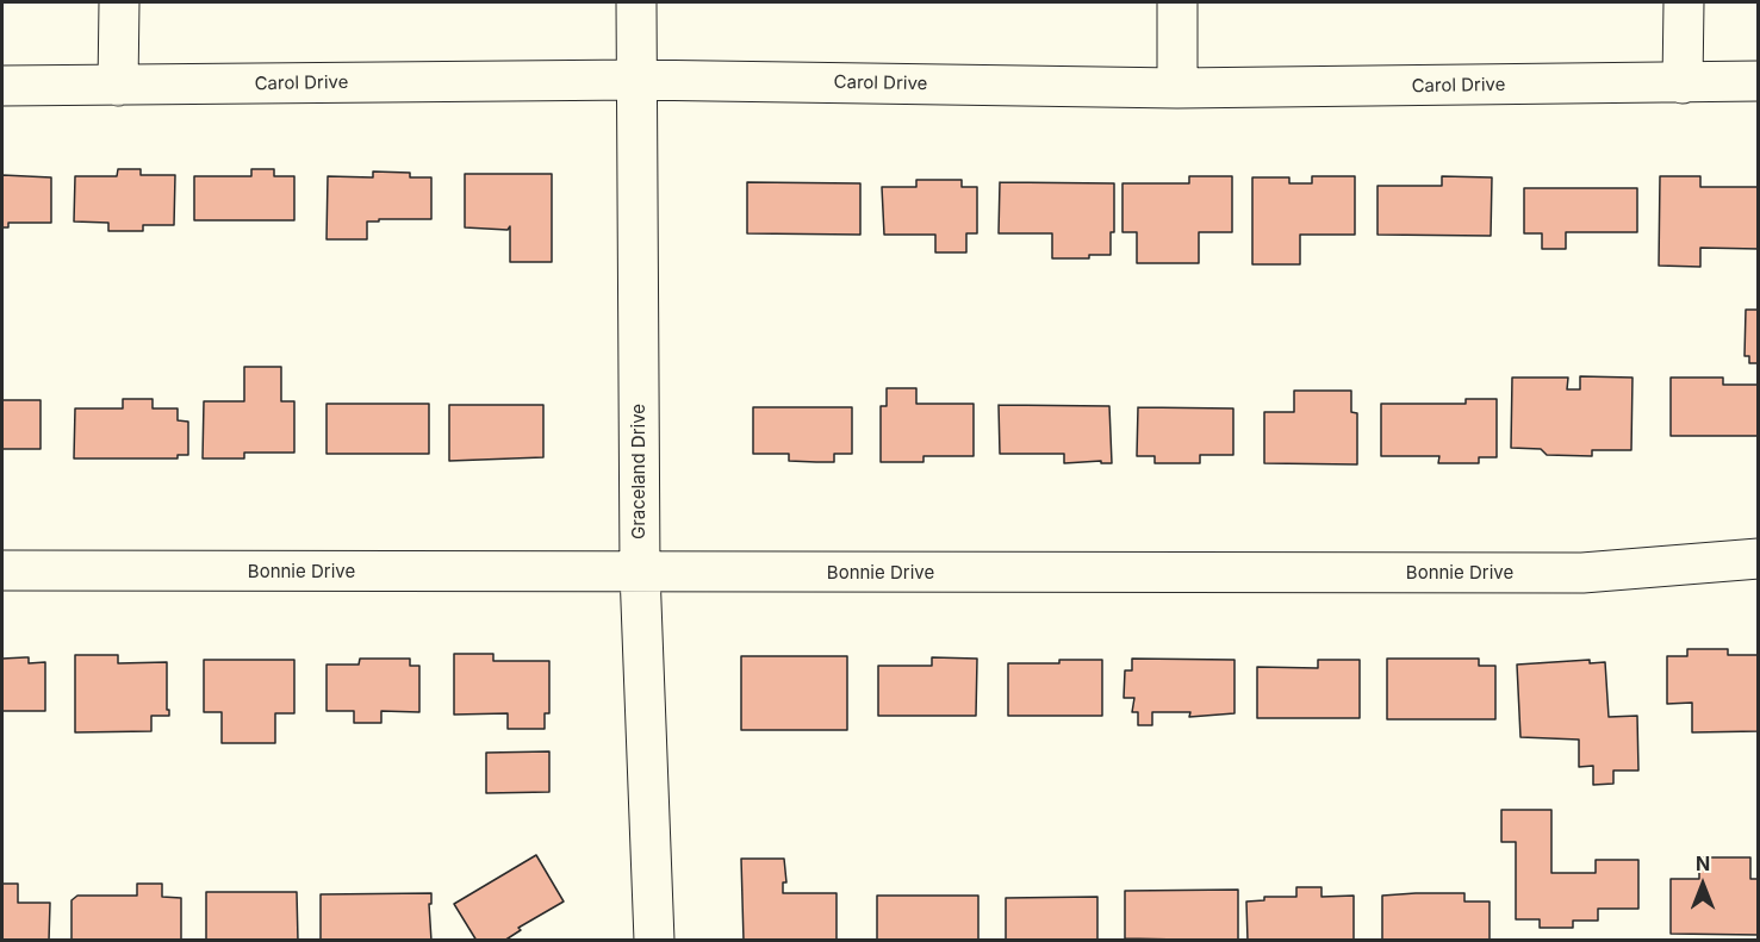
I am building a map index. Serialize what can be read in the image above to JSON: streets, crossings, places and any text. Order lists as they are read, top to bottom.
{
  "streets": {
    "street": ["Carol Drive", "Graceland Drive", "Bonnie Drive"]
  },
  "crossings": [
    ["Carol Drive", "Graceland Drive"],
    ["Graceland Drive", "Bonnie Drive"]
  ],
  "north": "top"
}
